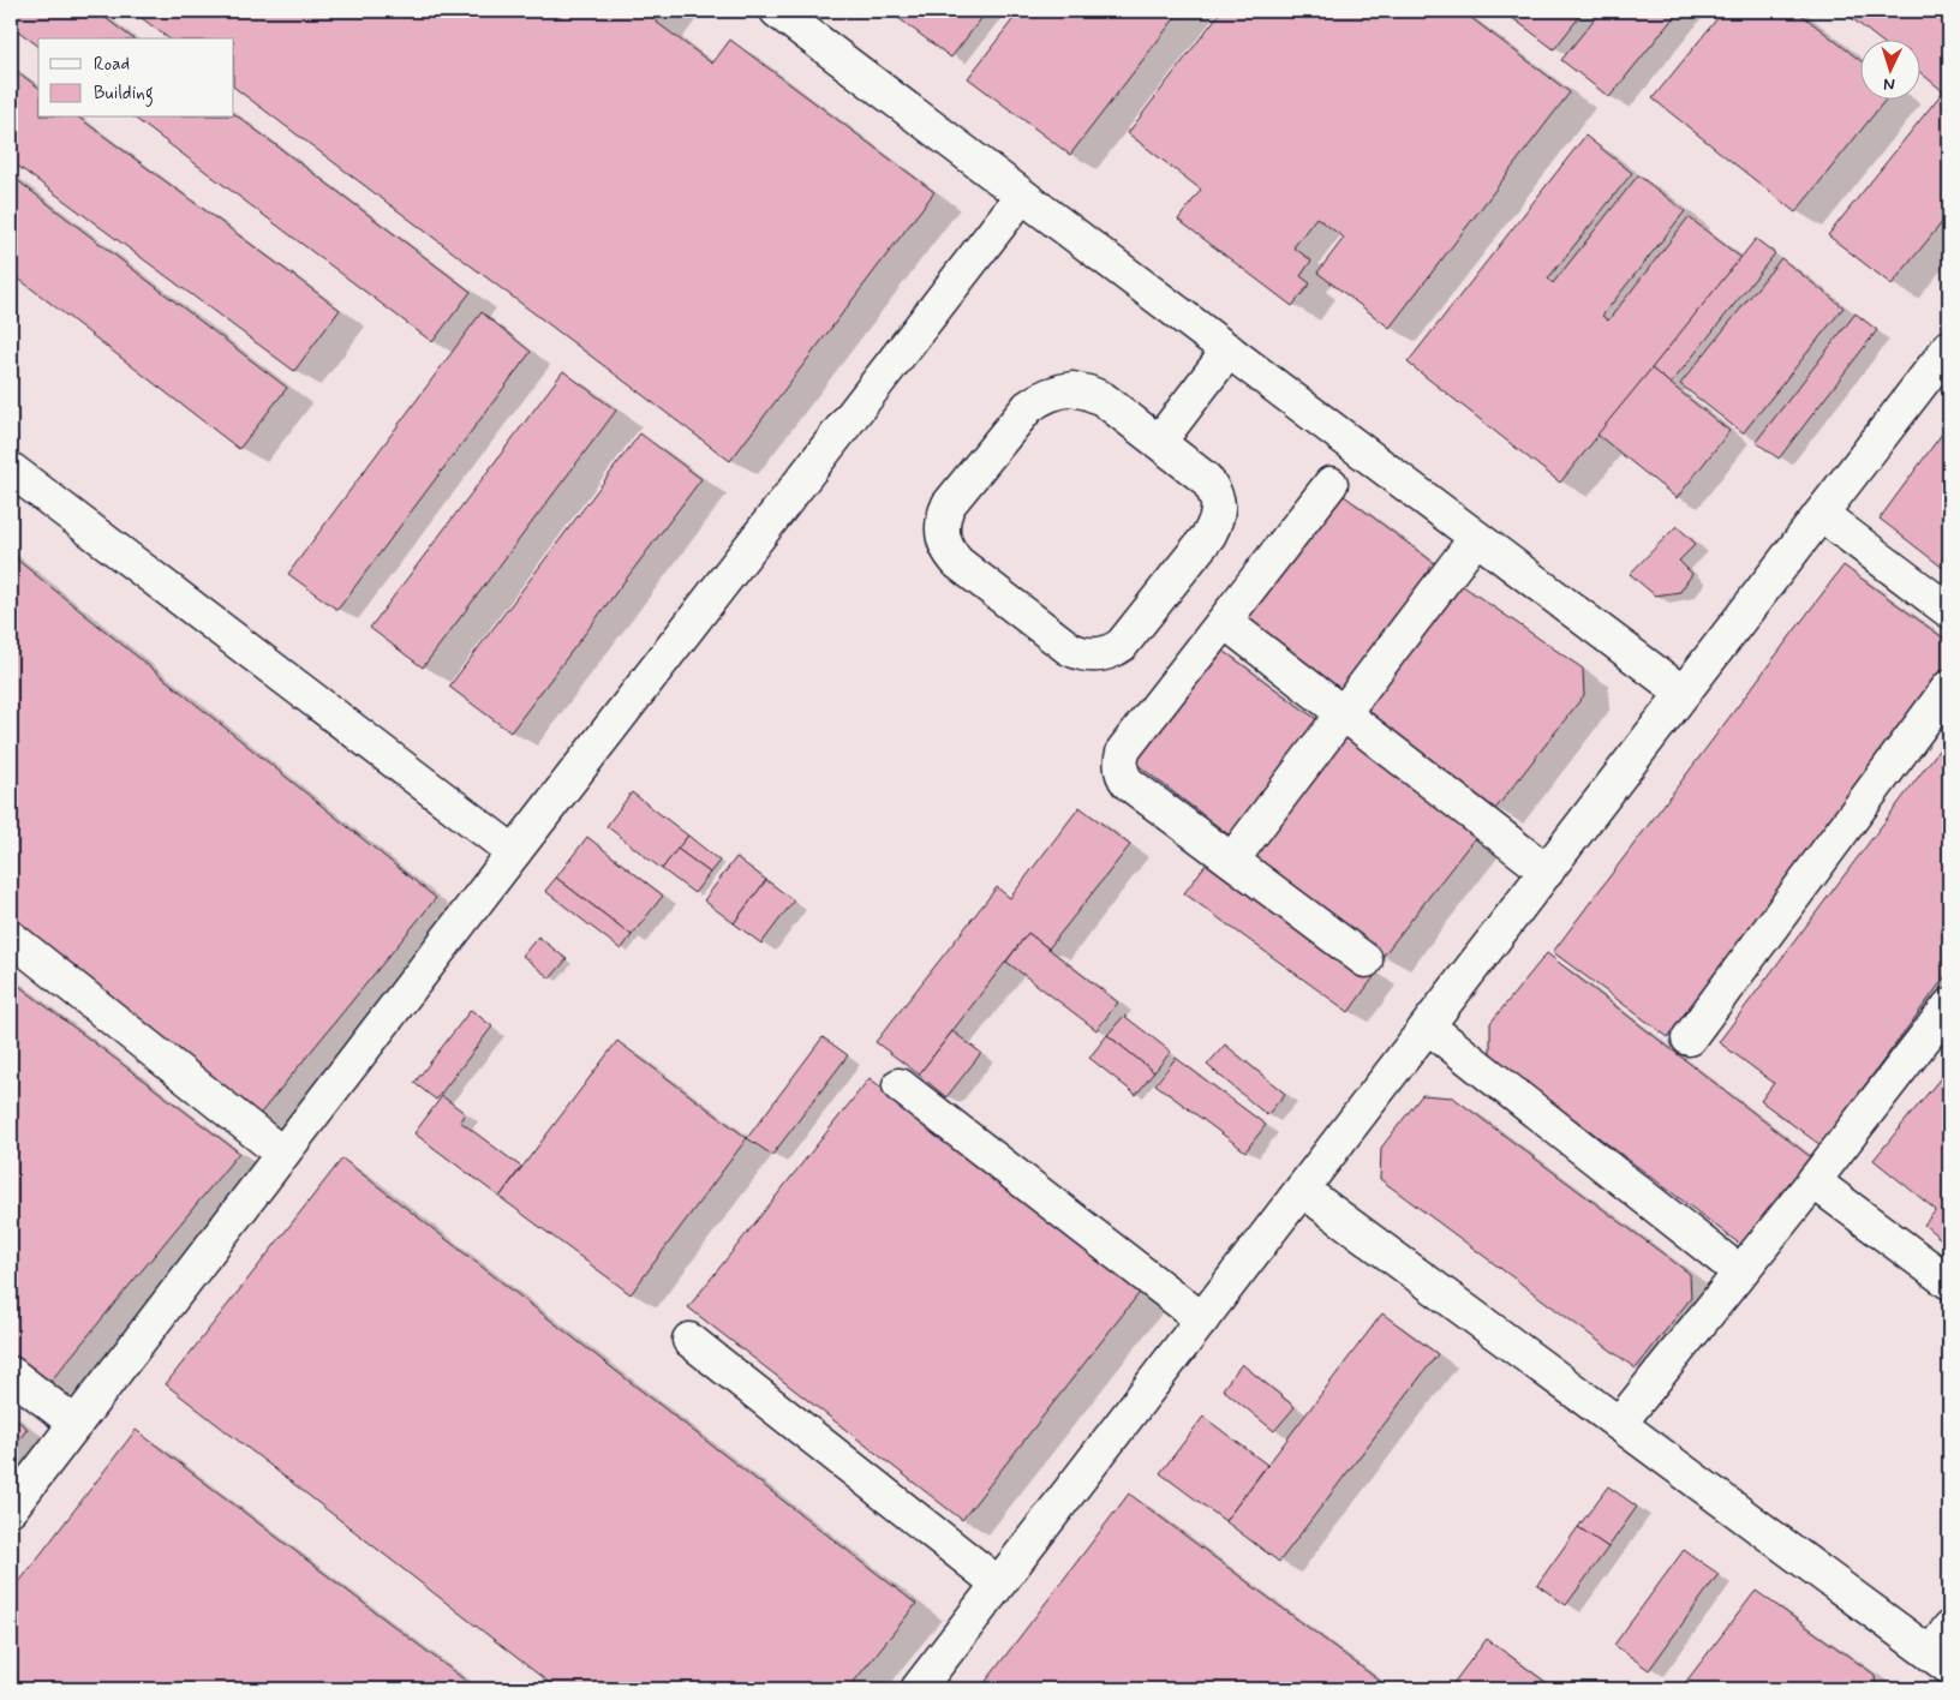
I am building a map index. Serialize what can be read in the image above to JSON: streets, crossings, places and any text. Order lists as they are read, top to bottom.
{
  "legend": ["Road", "Building"],
  "north": "bottom"
}
